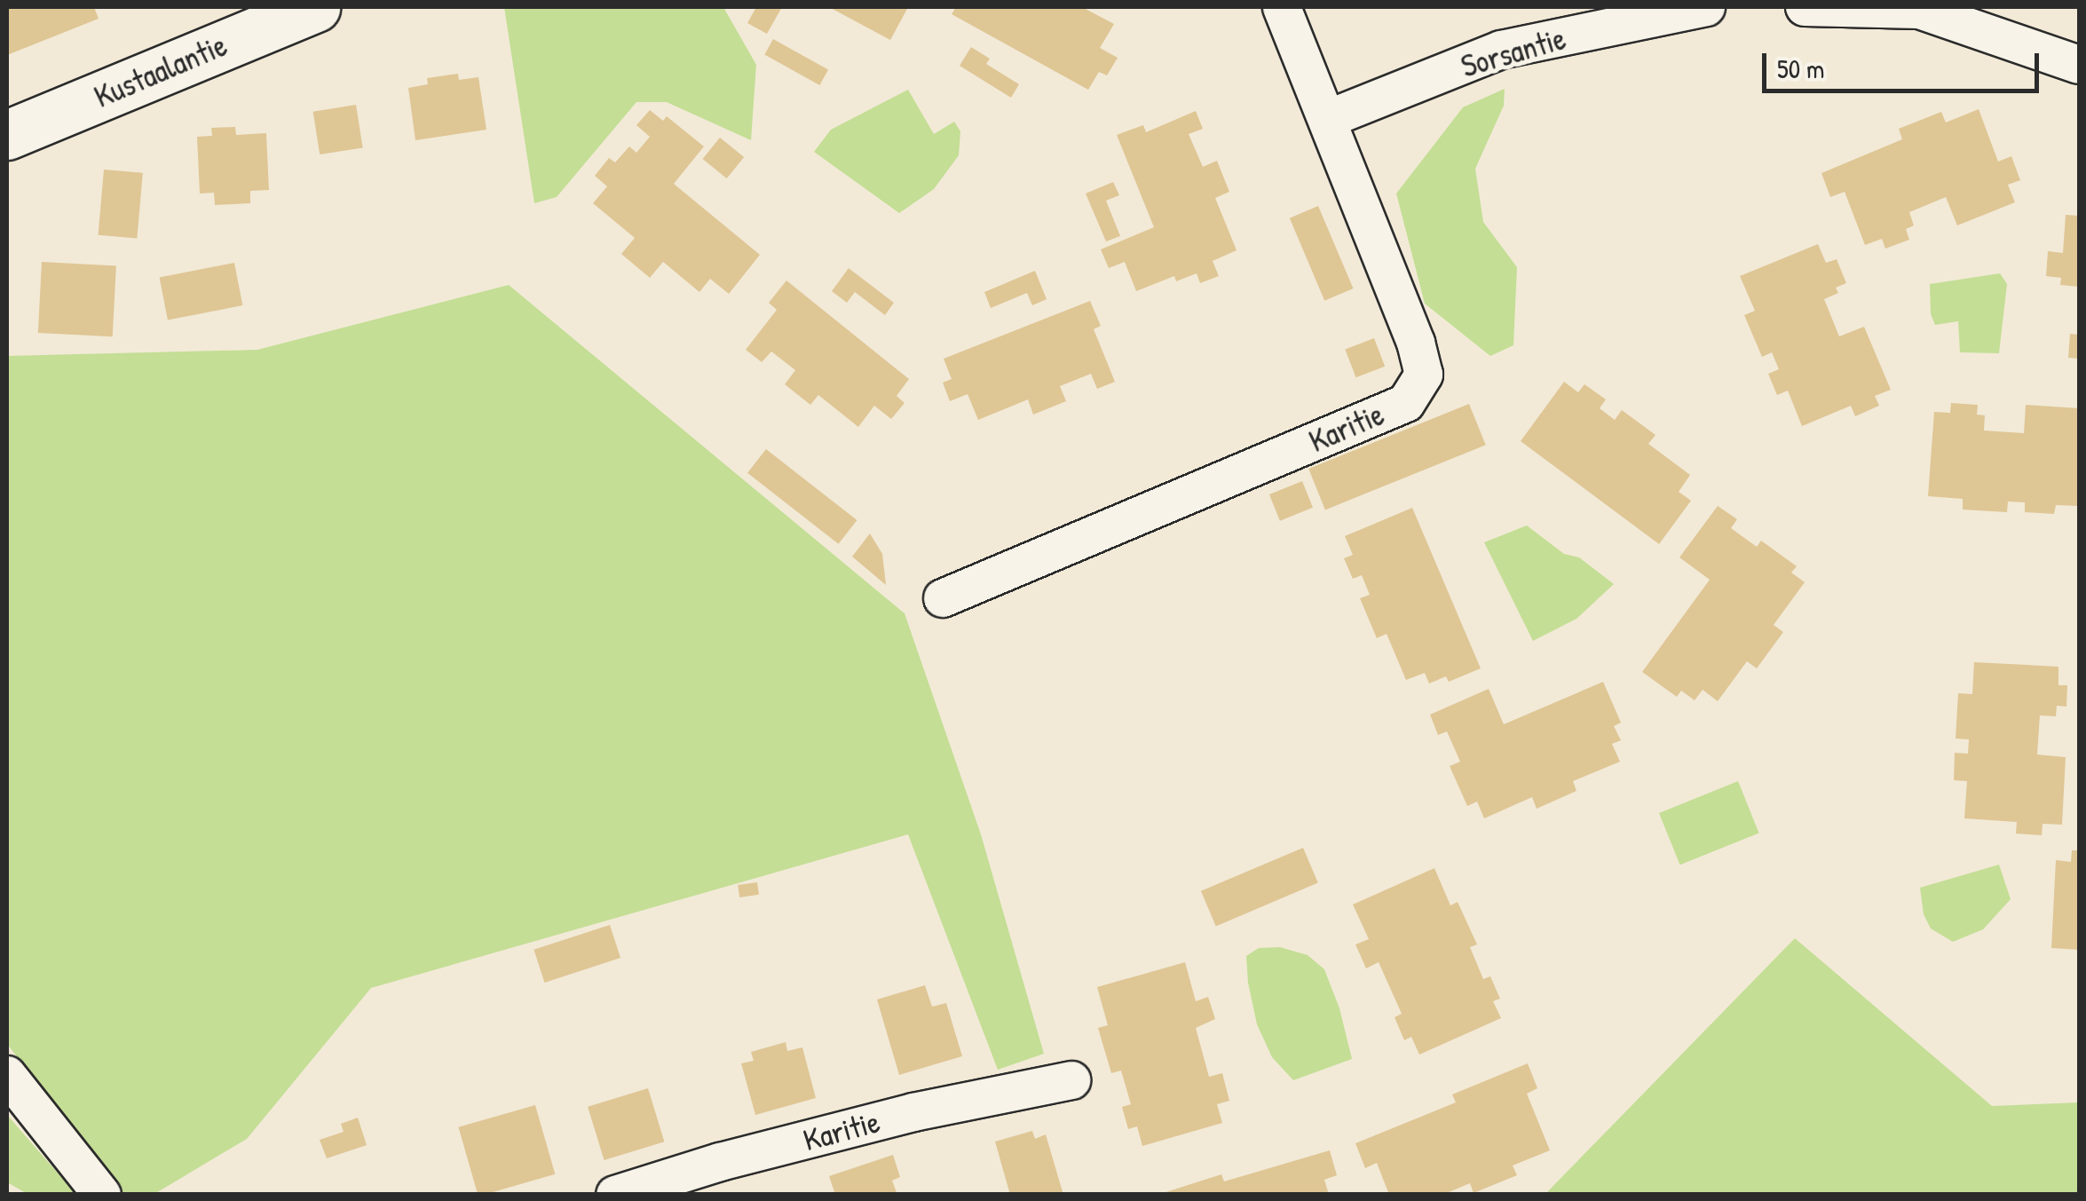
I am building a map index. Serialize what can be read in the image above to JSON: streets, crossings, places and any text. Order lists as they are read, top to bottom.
{
  "streets": {
    "main road": ["Kustaalantie"],
    "street": ["Sorsantie", "Karitie"]
  },
  "crossings": [
    ["Sorsantie", "Karitie"]
  ],
  "scale_bar": "50 m"
}
